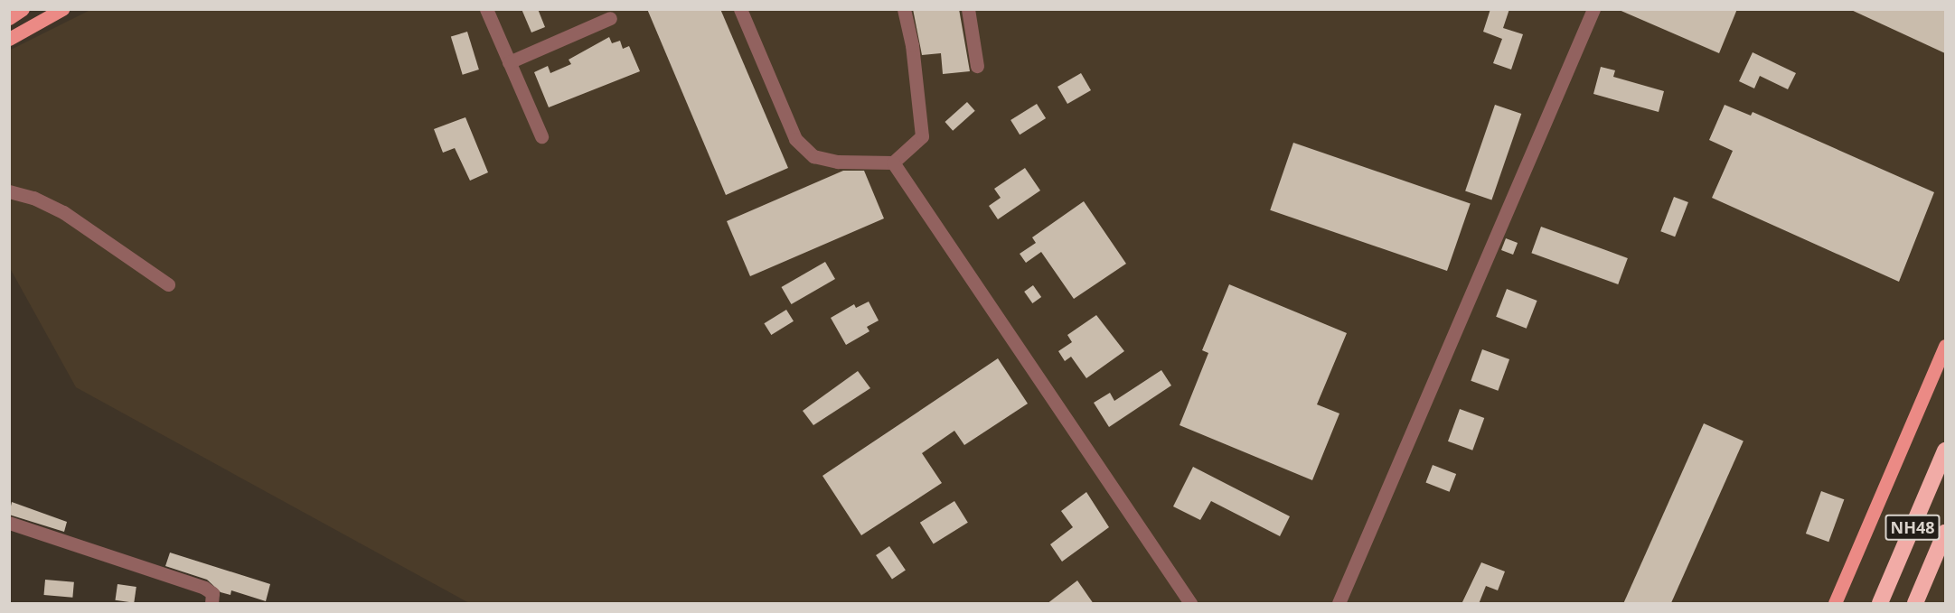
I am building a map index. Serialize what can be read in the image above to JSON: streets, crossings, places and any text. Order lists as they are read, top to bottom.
{
  "streets": {
    "highway": ["NH48"]
  }
}
